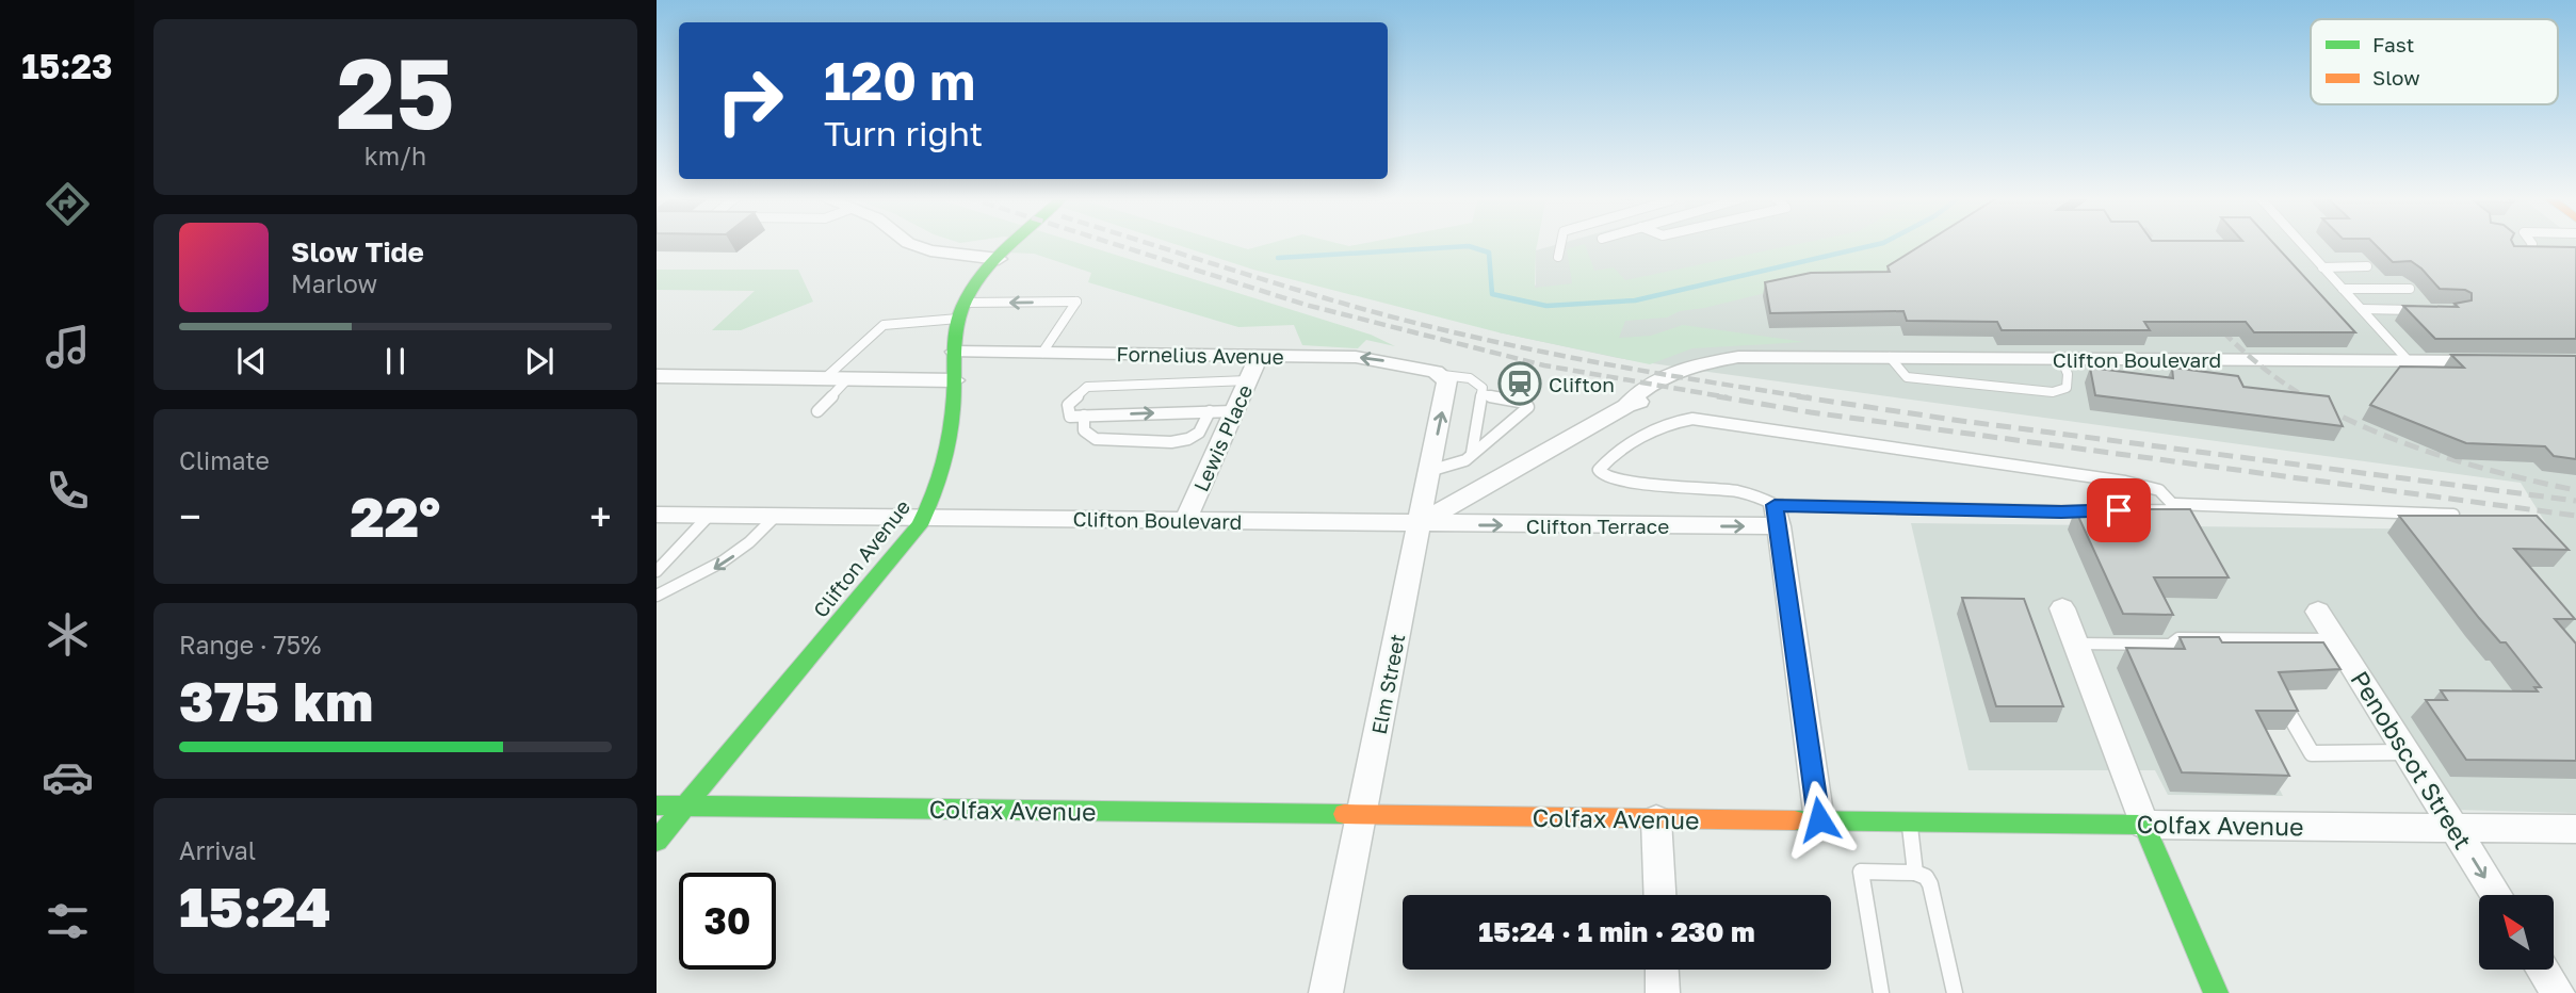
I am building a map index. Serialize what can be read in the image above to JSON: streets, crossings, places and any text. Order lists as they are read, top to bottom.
{
  "streets": {
    "street": [
      "Fornelius Avenue",
      "Clifton Boulevard",
      "Lewis Place",
      "Clifton Terrace",
      "Clifton Avenue",
      "Elm Street",
      "Penobscot Street",
      "Colfax Avenue"
    ]
  },
  "crossings": [
    ["Fornelius Avenue", "Lewis Place"],
    ["Fornelius Avenue", "Clifton Avenue"],
    ["Fornelius Avenue", "Elm Street"],
    ["Clifton Boulevard", "Lewis Place"],
    ["Clifton Boulevard", "Clifton Terrace"],
    ["Clifton Boulevard", "Clifton Avenue"],
    ["Clifton Boulevard", "Elm Street"],
    ["Clifton Terrace", "Elm Street"],
    ["Clifton Avenue", "Colfax Avenue"],
    ["Elm Street", "Colfax Avenue"],
    ["Penobscot Street", "Colfax Avenue"]
  ],
  "one_way": ["Fornelius Avenue", "Clifton Terrace"],
  "places": {
    "station": ["Clifton"]
  },
  "legend": ["Fast", "Slow"],
  "north": "top left",
  "page": {
    "tabs": "15:23",
    "tile": [
      ["25", "km/h"],
      "Climate",
      ["Range · 75%", "375 km"],
      ["Arrival", "15:24"]
    ],
    "turn": ["120 m", "Turn right"],
    "song": ["Slow Tide", "Marlow"],
    "heat": ["−", "22°", "+"],
    "limit": "30",
    "trip": "15:24 · 1 min · 230 m"
  }
}
